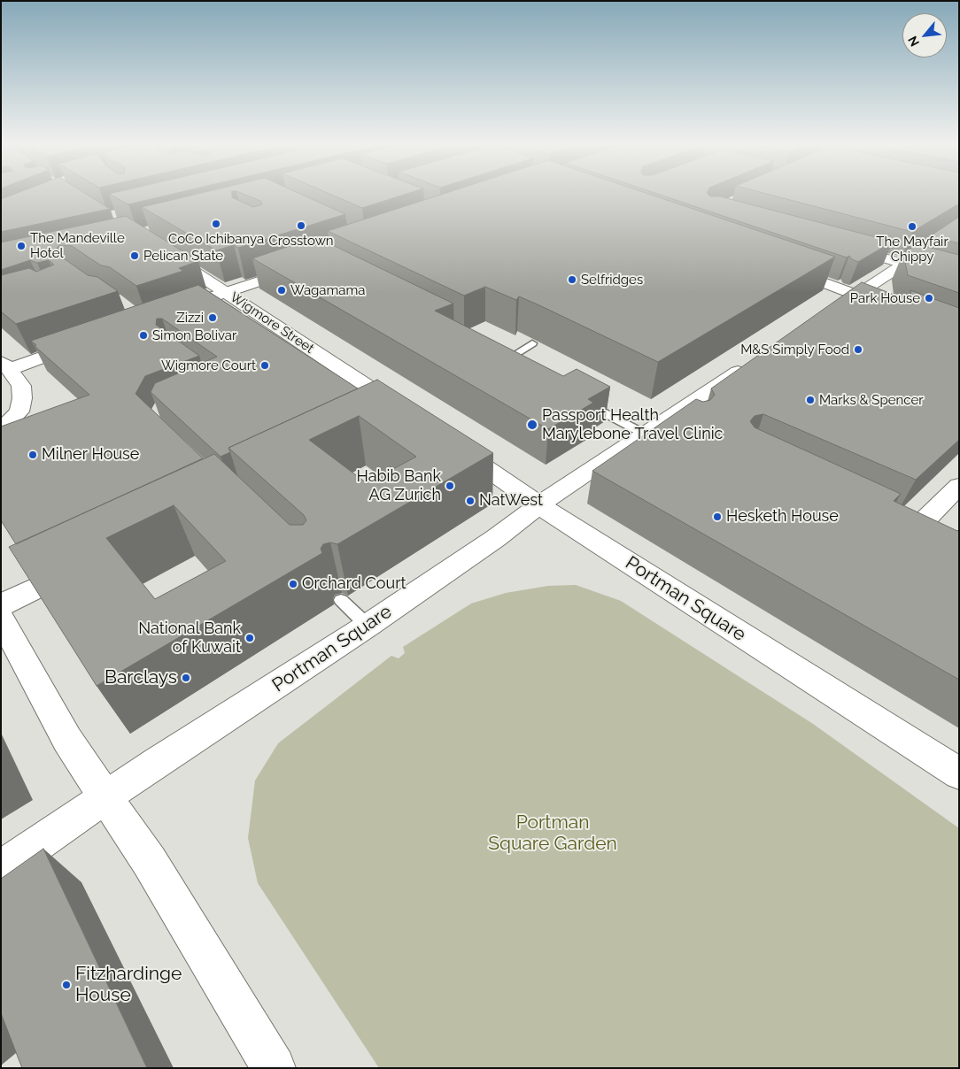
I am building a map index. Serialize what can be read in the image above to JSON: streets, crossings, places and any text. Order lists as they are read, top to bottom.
{
  "streets": {
    "main road": ["Wigmore Street", "Portman Square"]
  },
  "parks": ["Portman Square Garden"],
  "places": [
    "CoCo Ichibanya",
    "Crosstown",
    "The Mayfair Chippy",
    "The Mandeville Hotel",
    "Pelican State",
    "Selfridges",
    "Wagamama",
    "Park House",
    "Zizzi",
    "Simon Bolivar",
    "M&S Simply Food",
    "Wigmore Court",
    "Marks & Spencer",
    "Passport Health Marylebone Travel Clinic",
    "Milner House",
    "Habib Bank AG Zurich",
    "NatWest",
    "Hesketh House",
    "Orchard Court",
    "National Bank of Kuwait",
    "Barclays",
    "Fitzhardinge House"
  ],
  "north": "bottom left"
}
